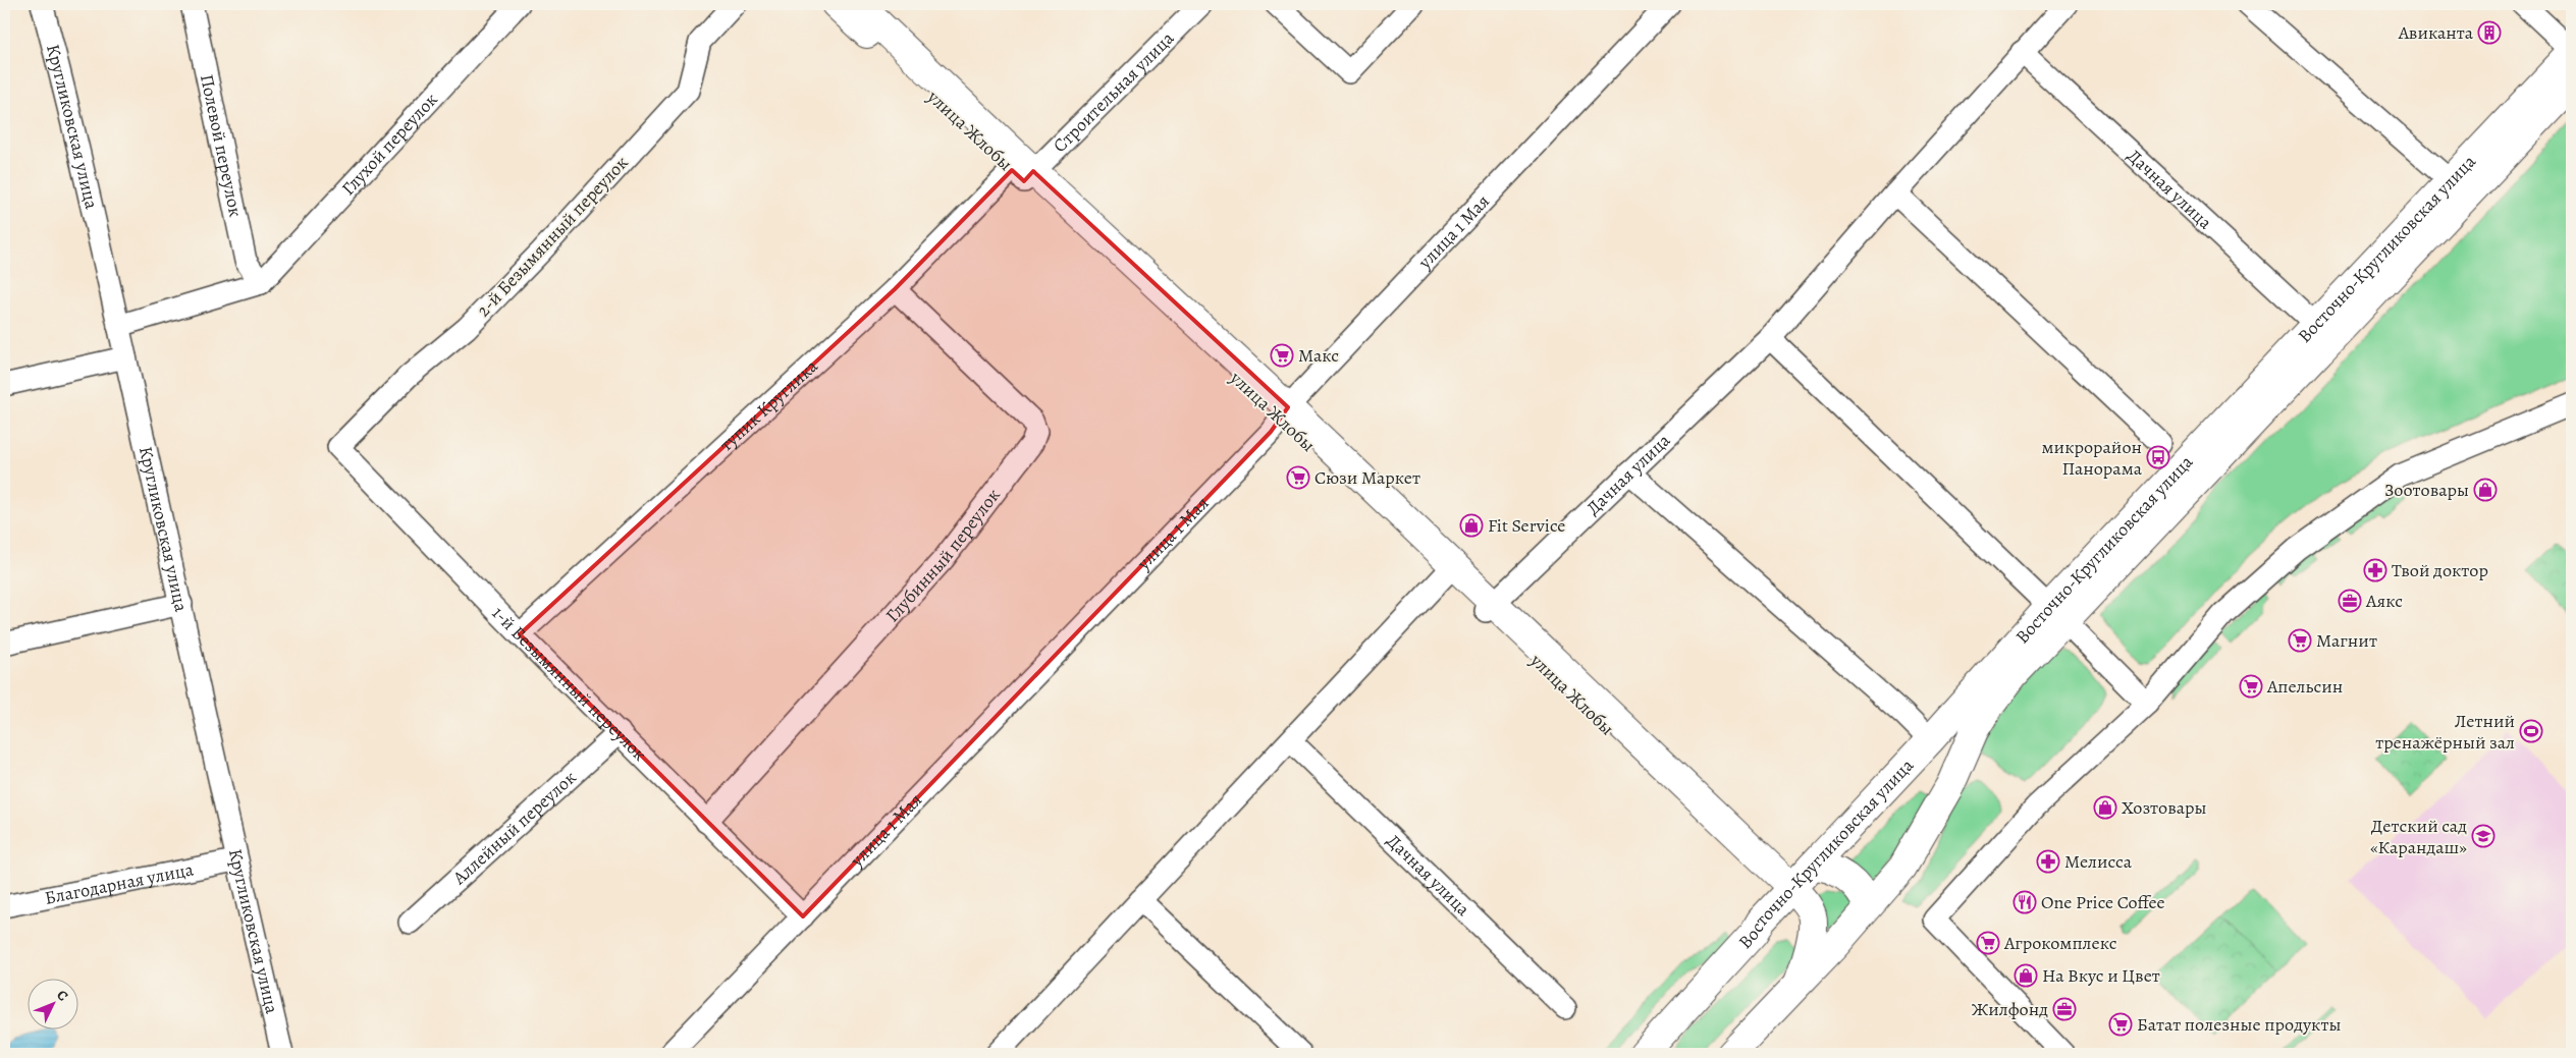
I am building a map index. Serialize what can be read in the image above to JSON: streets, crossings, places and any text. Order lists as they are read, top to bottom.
{
  "streets": {
    "main road": ["улица Жлобы", "Восточно-Кругликовская улица"],
    "street": [
      "Строительная улица",
      "Кругликовская улица",
      "Глухой переулок",
      "Полевой переулок",
      "Дачная улица",
      "улица 1 Мая",
      "2-й Безымянный переулок",
      "тупик Круглика",
      "Глубинный переулок",
      "1-й Безымянный переулок",
      "Аллейный переулок",
      "Благодарная улица"
    ]
  },
  "crossings": [
    ["Строительная улица", "улица Жлобы"],
    ["Строительная улица", "тупик Круглика"],
    ["Кругликовская улица", "Благодарная улица"],
    ["улица Жлобы", "Дачная улица"],
    ["улица Жлобы", "улица 1 Мая"],
    ["улица Жлобы", "Восточно-Кругликовская улица"],
    ["улица Жлобы", "тупик Круглика"],
    ["Глухой переулок", "Полевой переулок"],
    ["Дачная улица", "Восточно-Кругликовская улица"],
    ["улица 1 Мая", "1-й Безымянный переулок"],
    ["2-й Безымянный переулок", "1-й Безымянный переулок"],
    ["тупик Круглика", "Глубинный переулок"],
    ["тупик Круглика", "1-й Безымянный переулок"],
    ["Глубинный переулок", "1-й Безымянный переулок"],
    ["1-й Безымянный переулок", "Аллейный переулок"]
  ],
  "places": {
    "building": ["Авиканта"],
    "supermarket": [
      "Макс",
      "Сюзи Маркет",
      "Магнит",
      "Апельсин",
      "Агрокомплекс",
      "Батат полезные продукты"
    ],
    "bus stop": ["микрорайон Панорама"],
    "shop": [
      "Зоотовары",
      "Fit Service",
      "Хозтовары",
      "На Вкус и Цвет"
    ],
    "pharmacy": ["Твой доктор", "Мелисса"],
    "office": ["Аякс", "Жилфонд"],
    "sports": ["Летний тренажёрный зал"],
    "school or university": ["Детский сад «Карандаш»"],
    "restaurant": ["One Price Coffee"]
  },
  "north": "top right"
}
